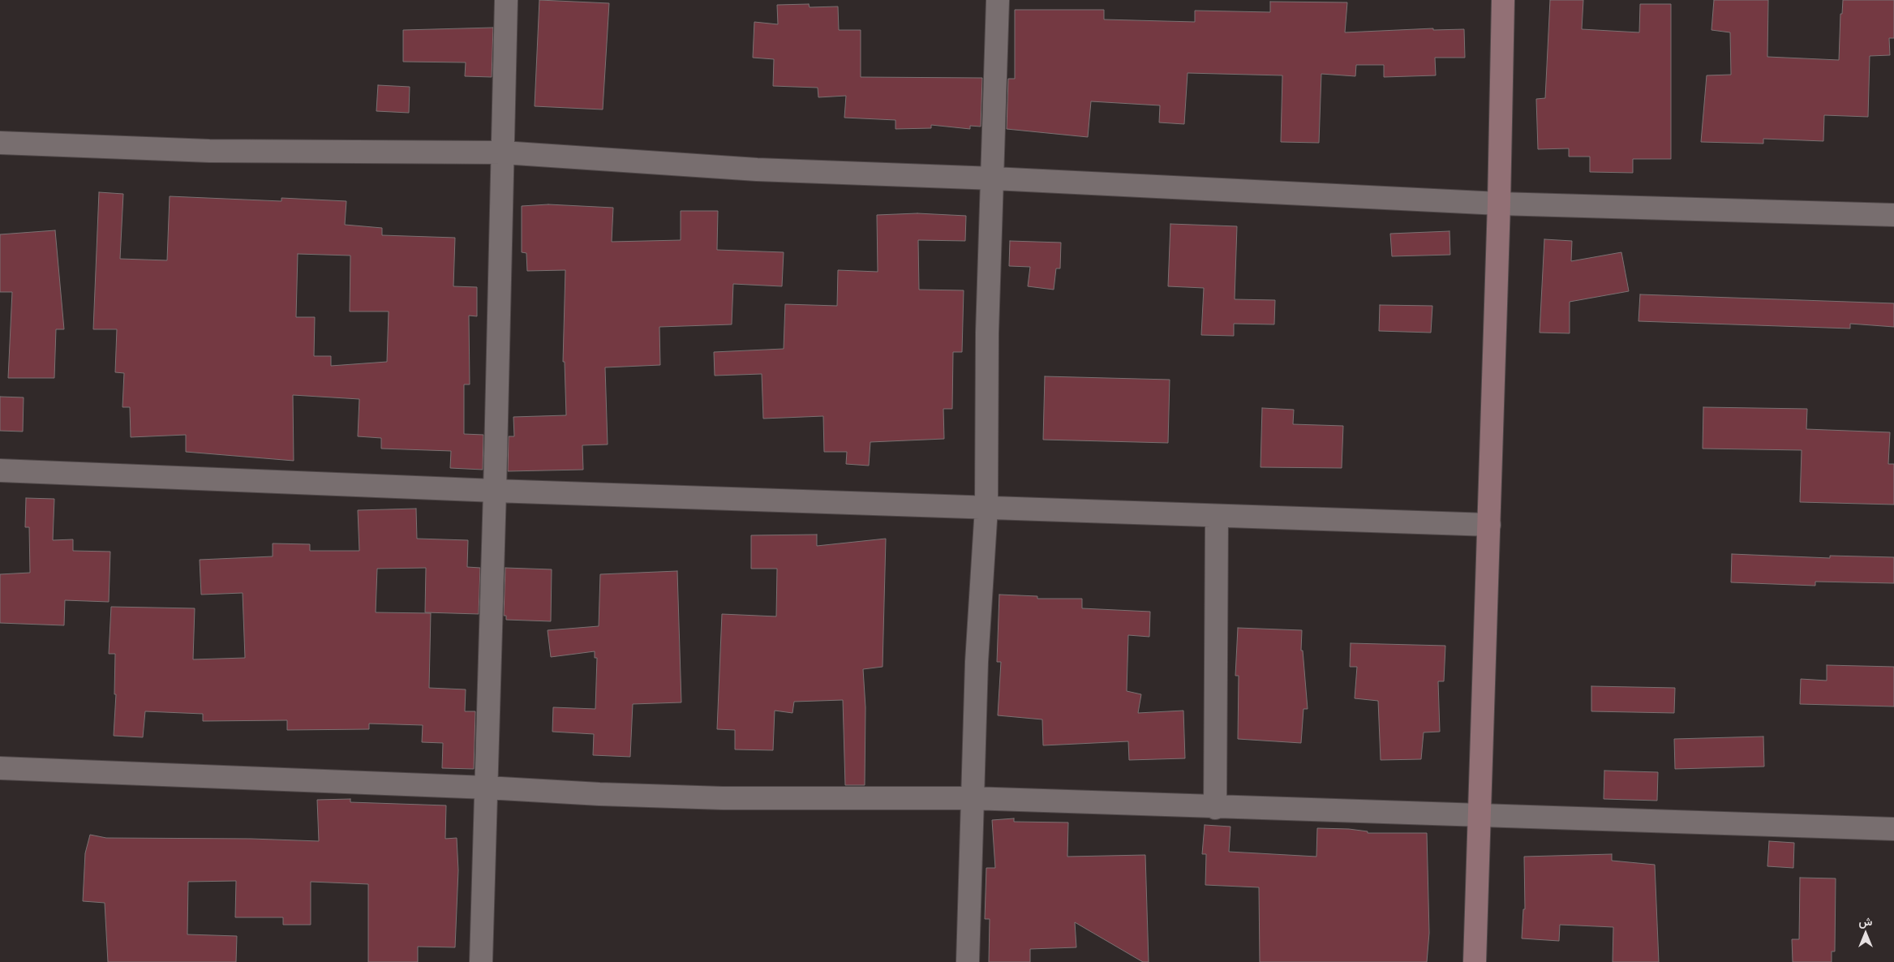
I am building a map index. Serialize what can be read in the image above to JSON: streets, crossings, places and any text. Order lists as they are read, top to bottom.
{
  "north": "top"
}
